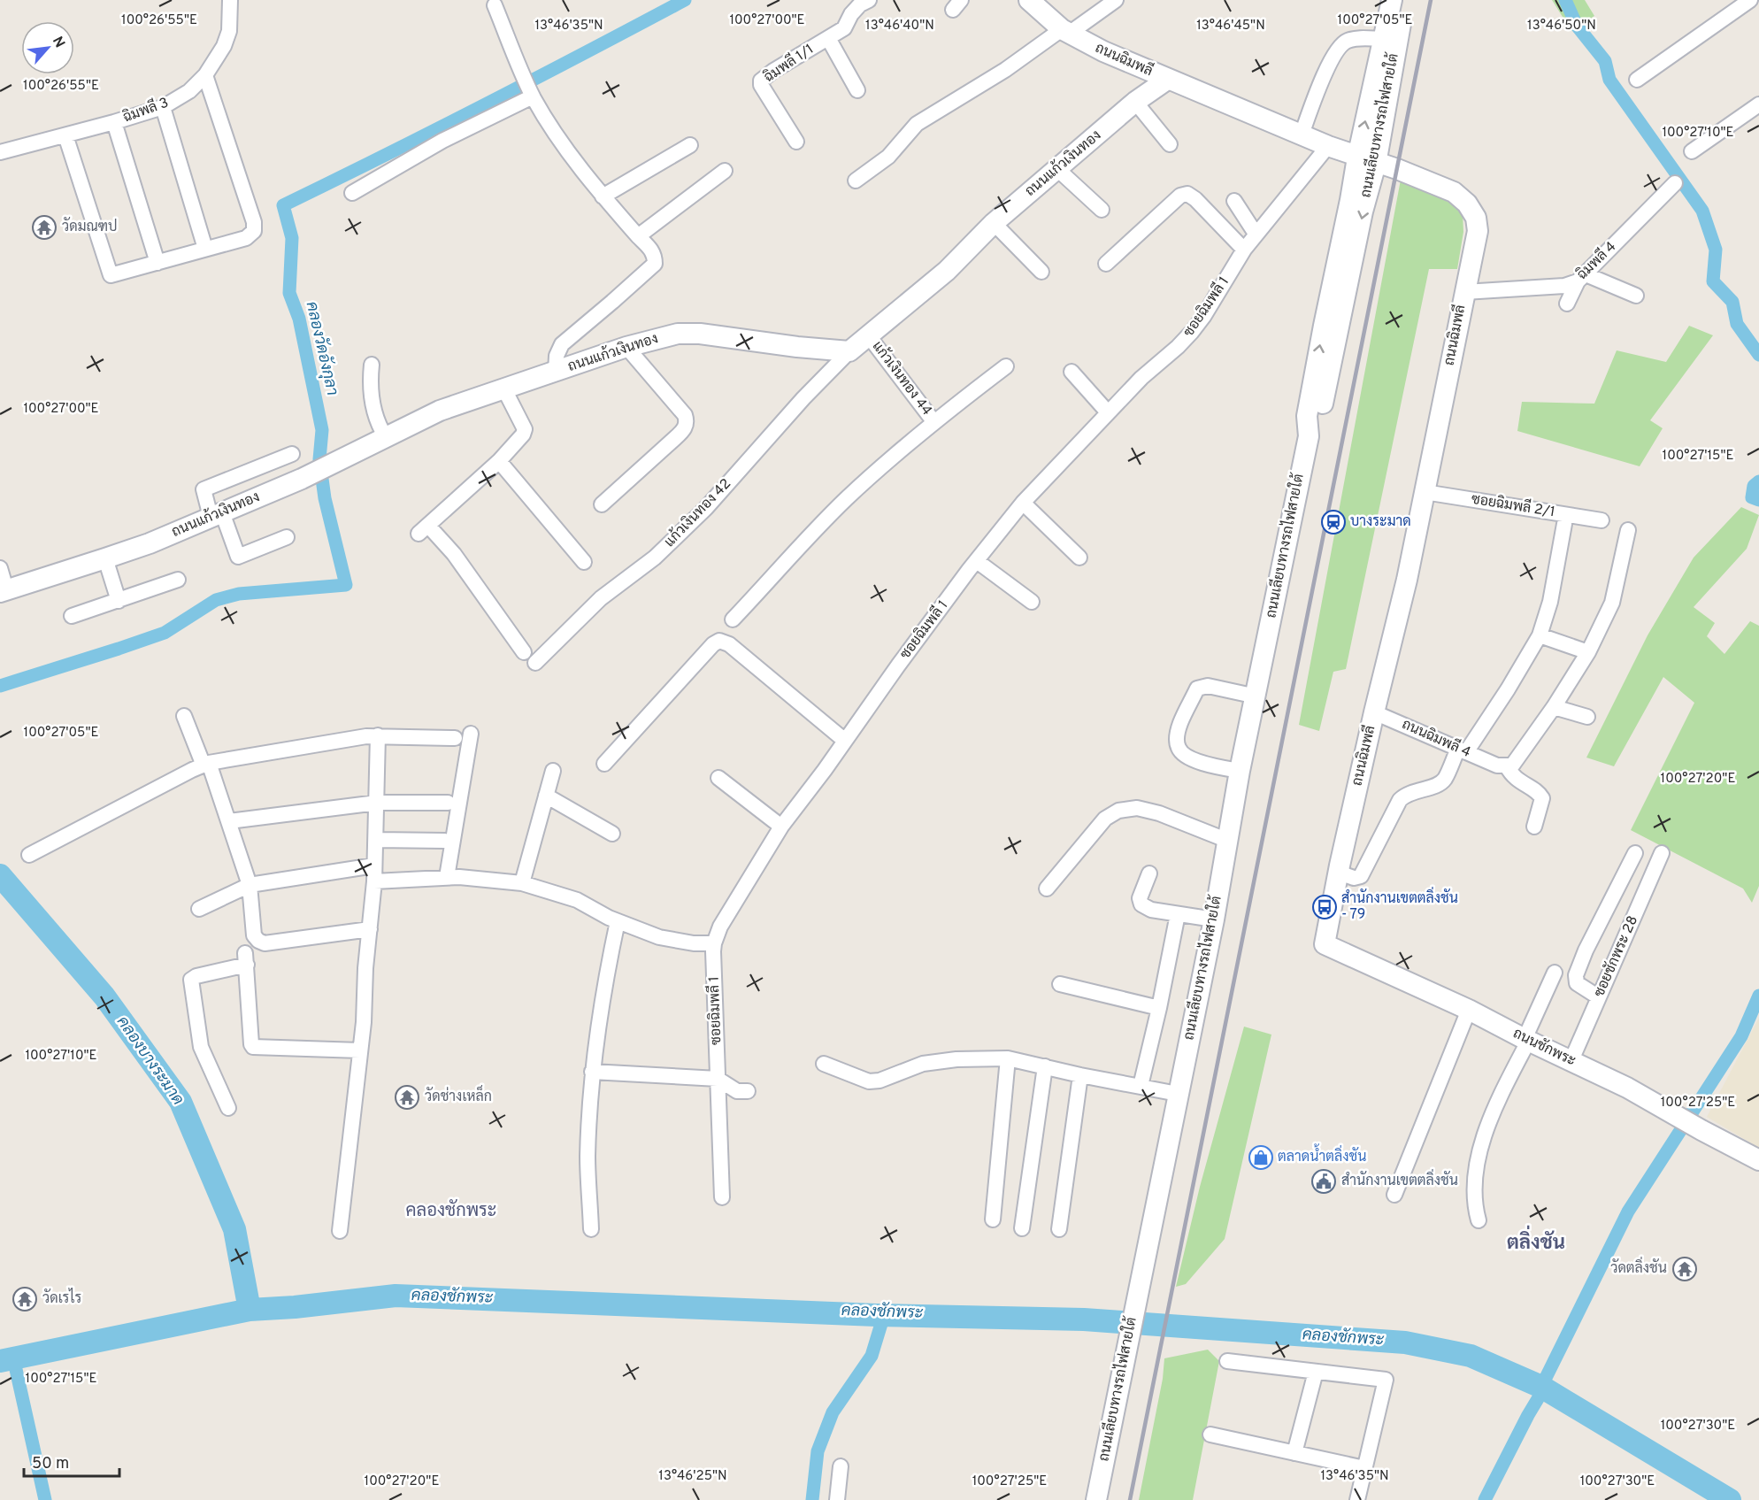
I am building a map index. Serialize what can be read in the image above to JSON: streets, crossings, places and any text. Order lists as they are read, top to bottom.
{
  "streets": {
    "street": [
      "ถนนฉิมพลี",
      "ฉิมพลี 1/1",
      "ฉิมพลี 3",
      "ถนนเลียบทางรถไฟสายใต้",
      "ถนนแก้วเงินทอง",
      "ฉิมพลี 4",
      "ซอยฉิมพลี 1",
      "แก้วเงินทอง 44",
      "ซอยฉิมพลี 2/1",
      "แก้วเงินทอง 42",
      "ถนนฉิมพลี 4",
      "ซอยชักพระ 28",
      "ถนนชักพระ"
    ]
  },
  "crossings": [
    ["ถนนฉิมพลี", "ถนนเลียบทางรถไฟสายใต้"],
    ["ถนนฉิมพลี", "ถนนแก้วเงินทอง"],
    ["ถนนฉิมพลี", "ฉิมพลี 4"],
    ["ถนนฉิมพลี", "ซอยฉิมพลี 1"],
    ["ถนนฉิมพลี", "ซอยฉิมพลี 2/1"],
    ["ถนนฉิมพลี", "ถนนฉิมพลี 4"],
    ["ถนนฉิมพลี", "ถนนชักพระ"],
    ["ถนนแก้วเงินทอง", "แก้วเงินทอง 44"],
    ["ถนนแก้วเงินทอง", "แก้วเงินทอง 42"],
    ["ซอยชักพระ 28", "ถนนชักพระ"]
  ],
  "districts": ["คลองชักพระ", "ตลิ่งชัน"],
  "water": ["คลองวัดอังกุลา", "คลองบางระมาด", "คลองชักพระ"],
  "places": {
    "temple": [
      "วัดมณฑป",
      "วัดช่างเหล็ก",
      "วัดตลิ่งชัน",
      "วัดเรไร"
    ],
    "station": ["บางระมาด"],
    "bus stop": ["สำนักงานเขตตลิ่งชัน - 79"],
    "shop": ["ตลาดน้ำตลิ่งชัน"],
    "public building": ["สำนักงานเขตตลิ่งชัน"]
  },
  "scale_bar": "50 m",
  "north": "top right",
  "coordinates": [
    "100°26'55\"E",
    "100°27'00\"E",
    "100°27'05\"E",
    "13°46'35\"N",
    "13°46'40\"N",
    "13°46'45\"N",
    "13°46'50\"N",
    "100°27'10\"E",
    "100°27'15\"E",
    "100°27'20\"E",
    "100°27'25\"E",
    "100°27'30\"E",
    "13°46'25\"N"
  ]
}
